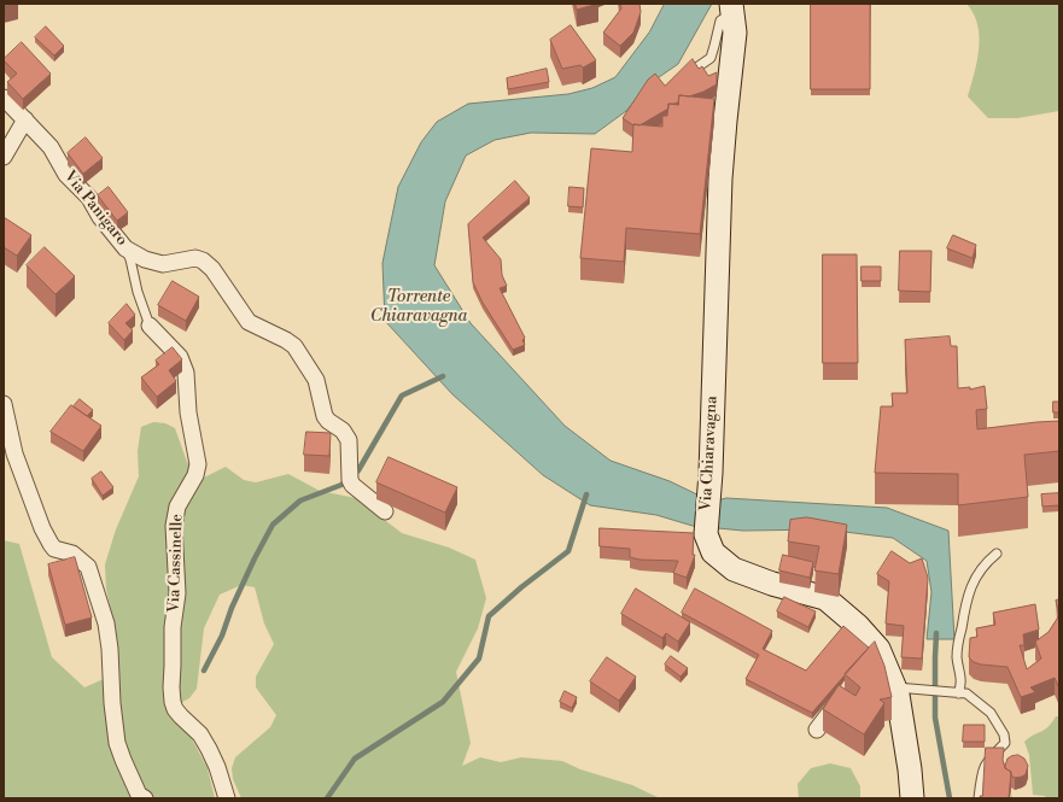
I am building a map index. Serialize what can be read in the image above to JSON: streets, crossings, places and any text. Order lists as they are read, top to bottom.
{
  "streets": {
    "street": ["Via Panigaro", "Via Chiaravagna", "Via Cassinelle"]
  },
  "crossings": [
    ["Via Panigaro", "Via Cassinelle"]
  ],
  "water": ["Torrente Chiaravagna"]
}
